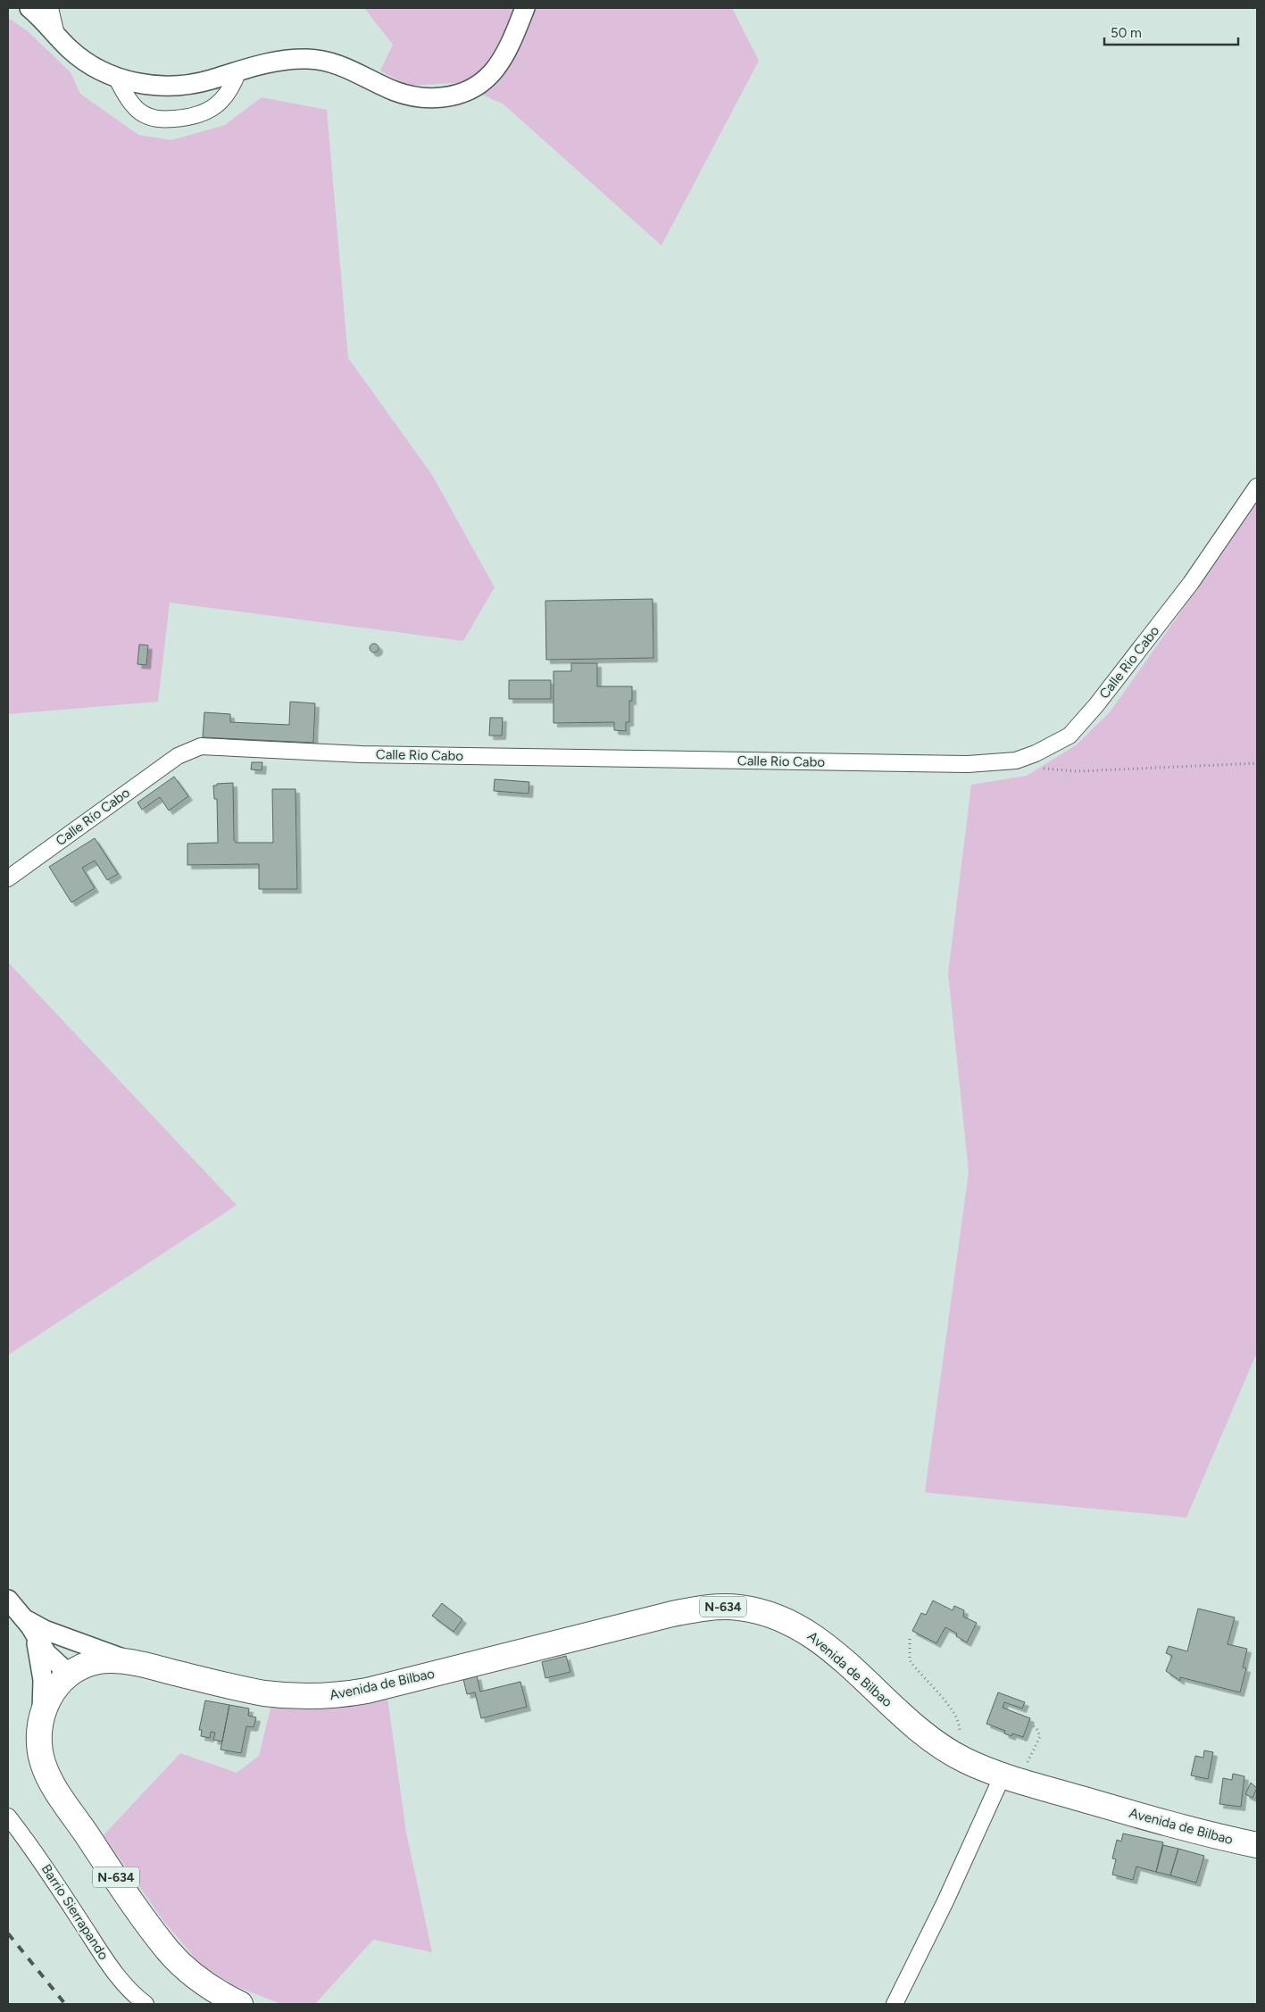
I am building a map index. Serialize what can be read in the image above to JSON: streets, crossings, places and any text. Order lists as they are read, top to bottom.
{
  "streets": {
    "highway": ["N-634", "Avenida de Bilbao"],
    "street": ["Calle Rio Cabo", "Calle Río Cabo", "Barrio Sierrapando"]
  },
  "crossings": [
    ["Calle Rio Cabo", "Calle Río Cabo"]
  ],
  "scale_bar": "50 m"
}
